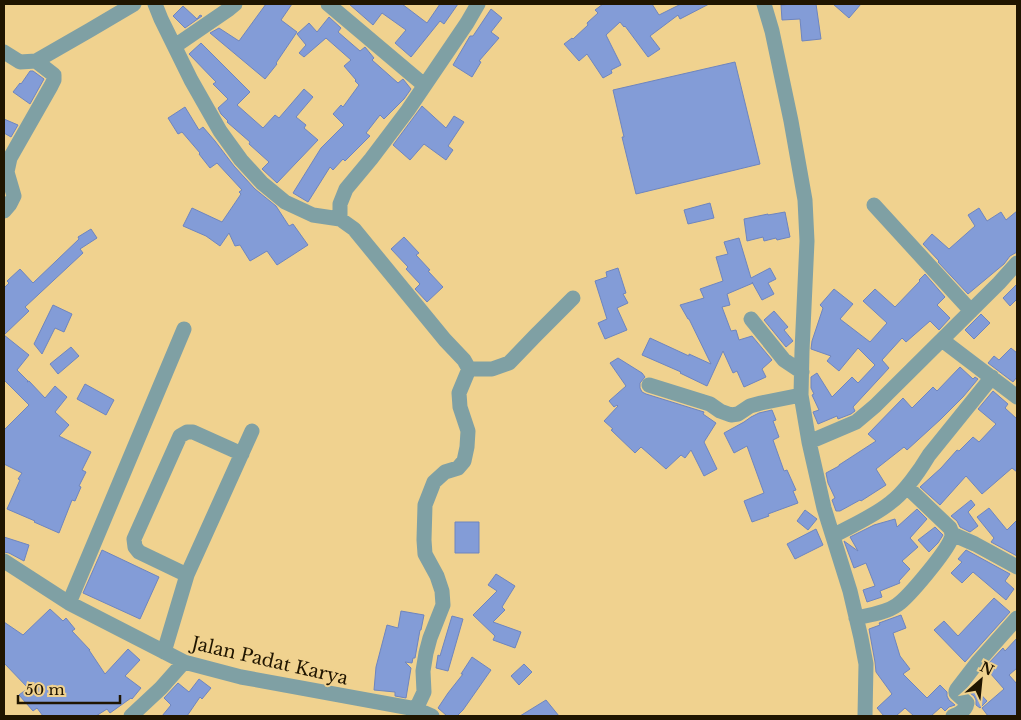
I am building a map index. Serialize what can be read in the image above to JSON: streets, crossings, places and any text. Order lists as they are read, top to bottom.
{
  "streets": {
    "street": ["Jalan Padat Karya"]
  },
  "scale_bar": "50 m",
  "north": "top right"
}
